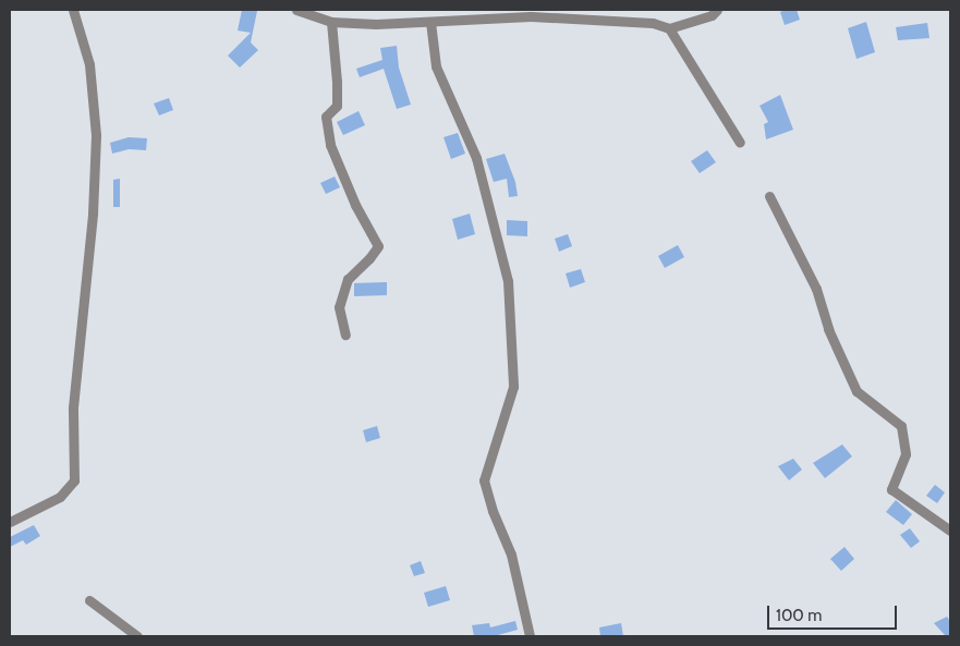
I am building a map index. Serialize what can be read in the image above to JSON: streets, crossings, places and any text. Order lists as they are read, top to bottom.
{
  "scale_bar": "100 m"
}
